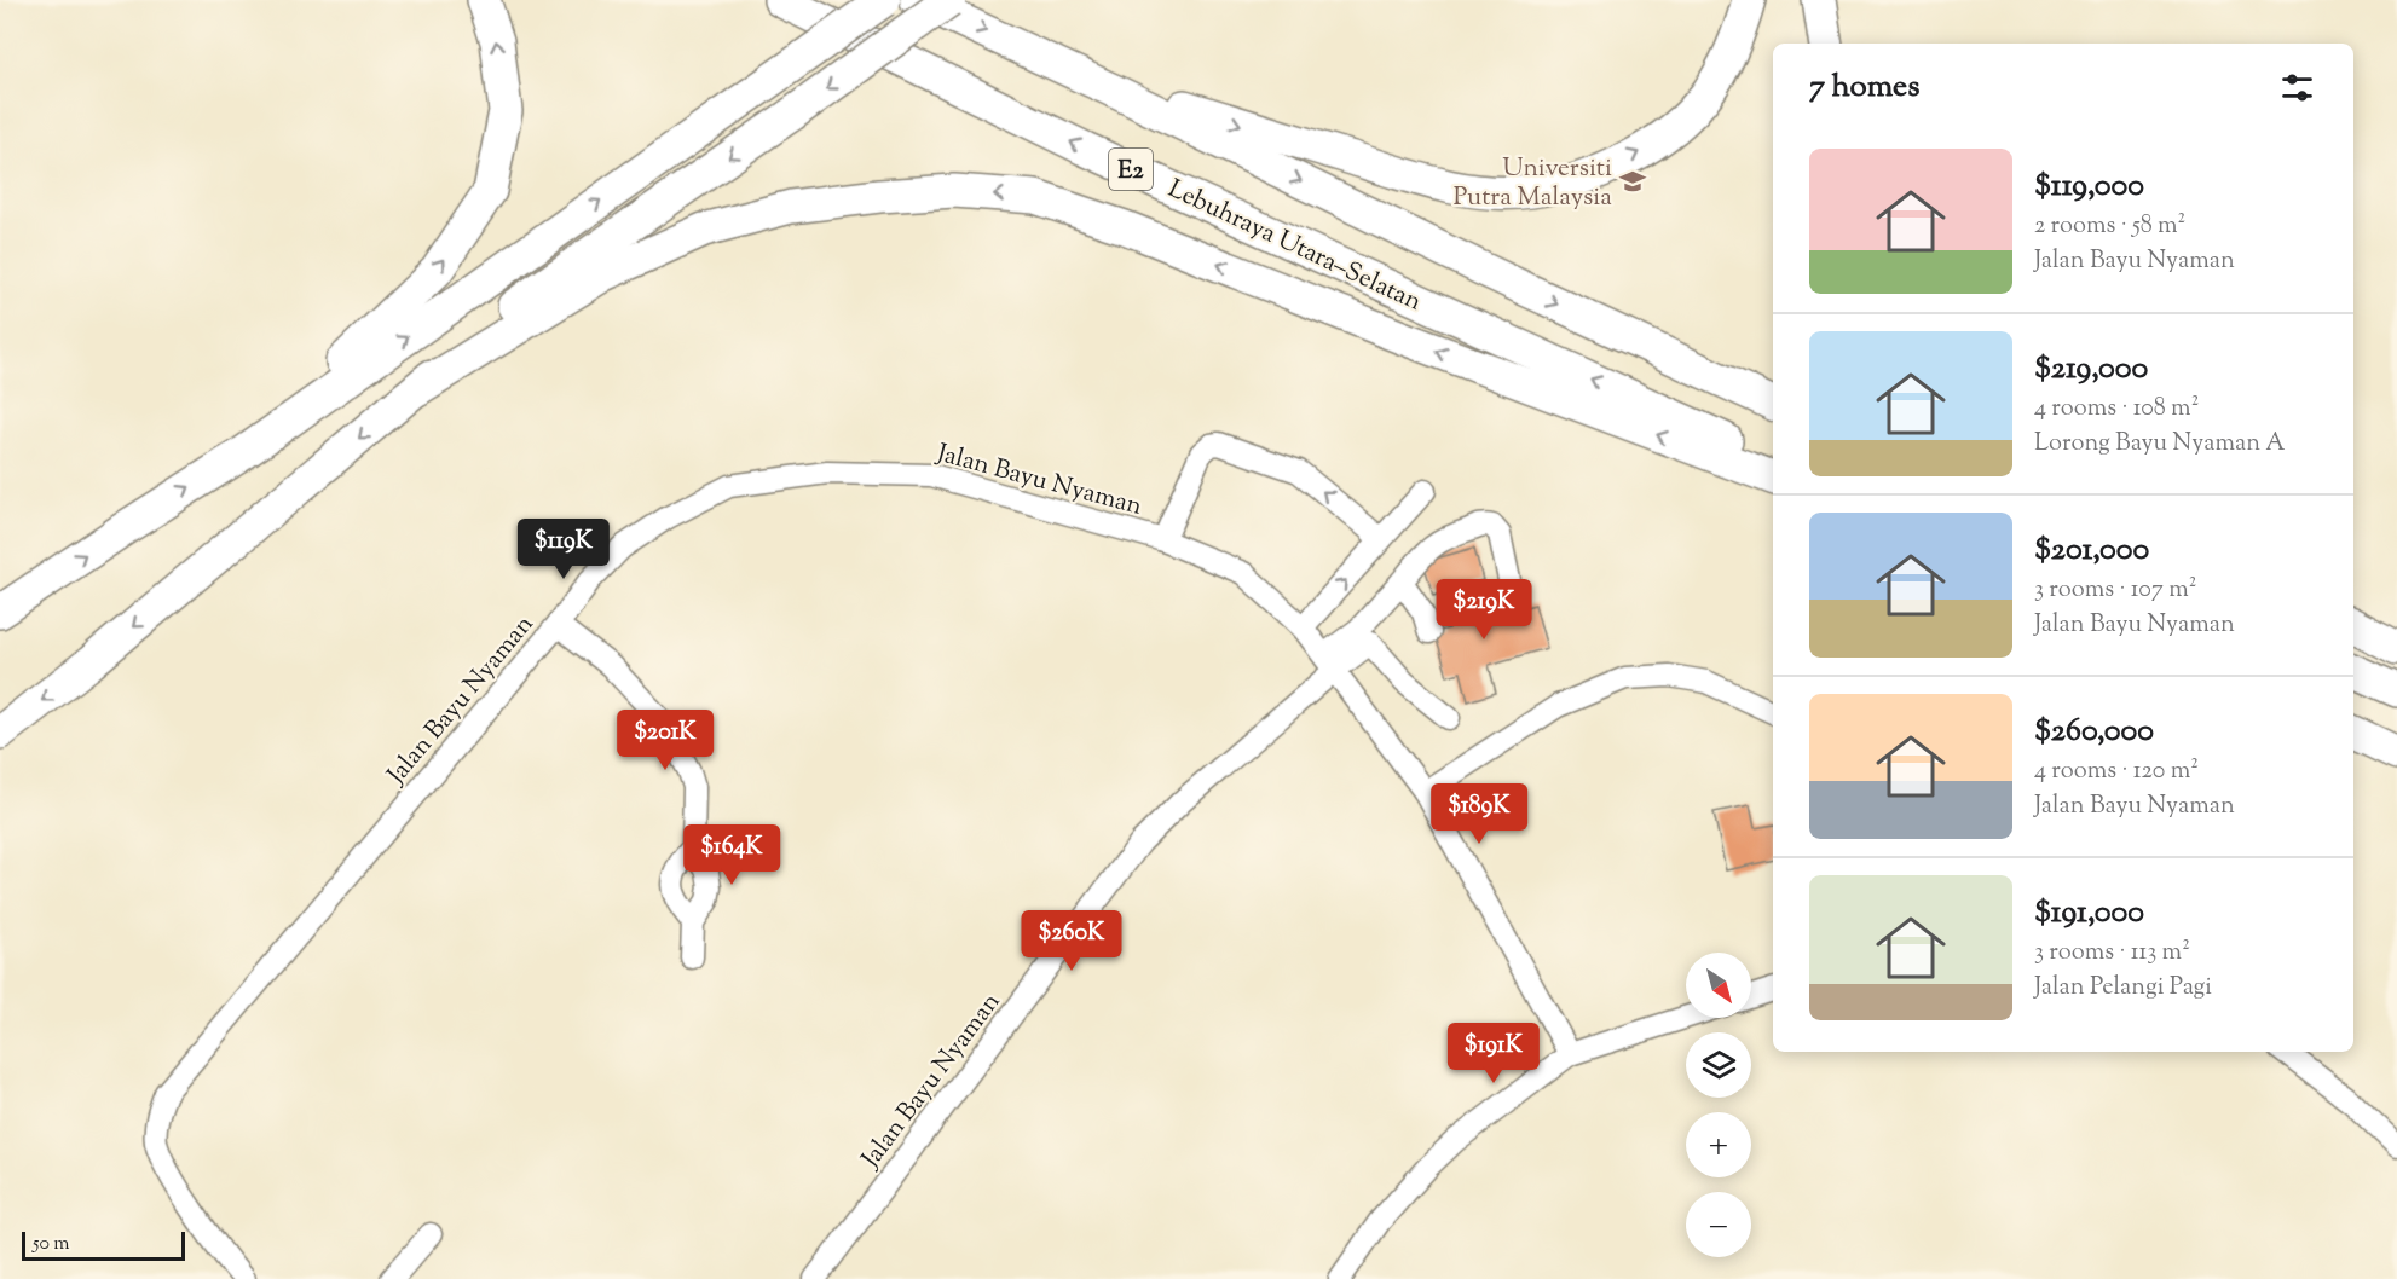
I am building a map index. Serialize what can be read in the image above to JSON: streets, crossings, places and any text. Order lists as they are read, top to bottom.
{
  "streets": {
    "highway": ["E2", "Lebuhraya Utara–Selatan"],
    "street": ["Jalan Bayu Nyaman"]
  },
  "places": {
    "school or university": ["Universiti Putra Malaysia"]
  },
  "scale_bar": "50 m",
  "north": "bottom right",
  "page": {
    "heading": "7 homes",
    "list": [
      {
        "name": "$119,000",
        "note": "2 rooms · 58 m² · Jalan Bayu Nyaman"
      },
      {
        "name": "$219,000",
        "note": "4 rooms · 108 m² · Lorong Bayu Nyaman A"
      },
      {
        "name": "$201,000",
        "note": "3 rooms · 107 m² · Jalan Bayu Nyaman"
      },
      {
        "name": "$260,000",
        "note": "4 rooms · 120 m² · Jalan Bayu Nyaman"
      },
      {
        "name": "$191,000",
        "note": "3 rooms · 113 m² · Jalan Pelangi Pagi"
      }
    ],
    "price": [
      "$119K",
      "$219K",
      "$201K",
      "$189K",
      "$164K",
      "$260K",
      "$191K"
    ],
    "map_buttons": ["+", "−"],
    "scale": "50 m"
  }
}
